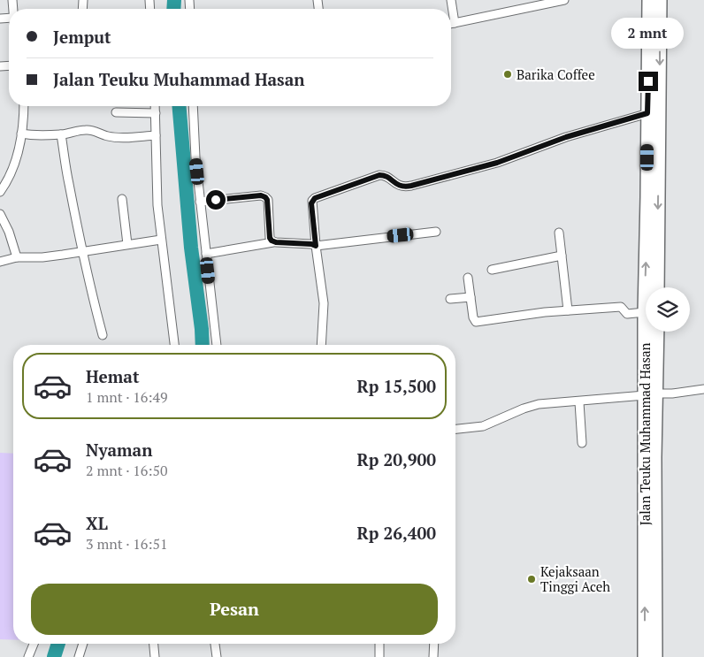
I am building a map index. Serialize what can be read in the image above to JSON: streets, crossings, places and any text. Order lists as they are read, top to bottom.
{
  "streets": {
    "highway": ["Jalan Teuku Muhammad Hasan"]
  },
  "places": ["Barika Coffee", "Kejaksaan Tinggi Aceh"],
  "page": {
    "banner": ["Jemput", "Jalan Teuku Muhammad Hasan"],
    "bubble": "2 mnt",
    "list": [
      {
        "name": "Hemat",
        "note": "1 mnt · 16:49",
        "value": "Rp 15,500"
      },
      {
        "name": "Nyaman",
        "note": "2 mnt · 16:50",
        "value": "Rp 20,900"
      },
      {
        "name": "XL",
        "note": "3 mnt · 16:51",
        "value": "Rp 26,400"
      }
    ],
    "buttons": "Pesan"
  }
}
